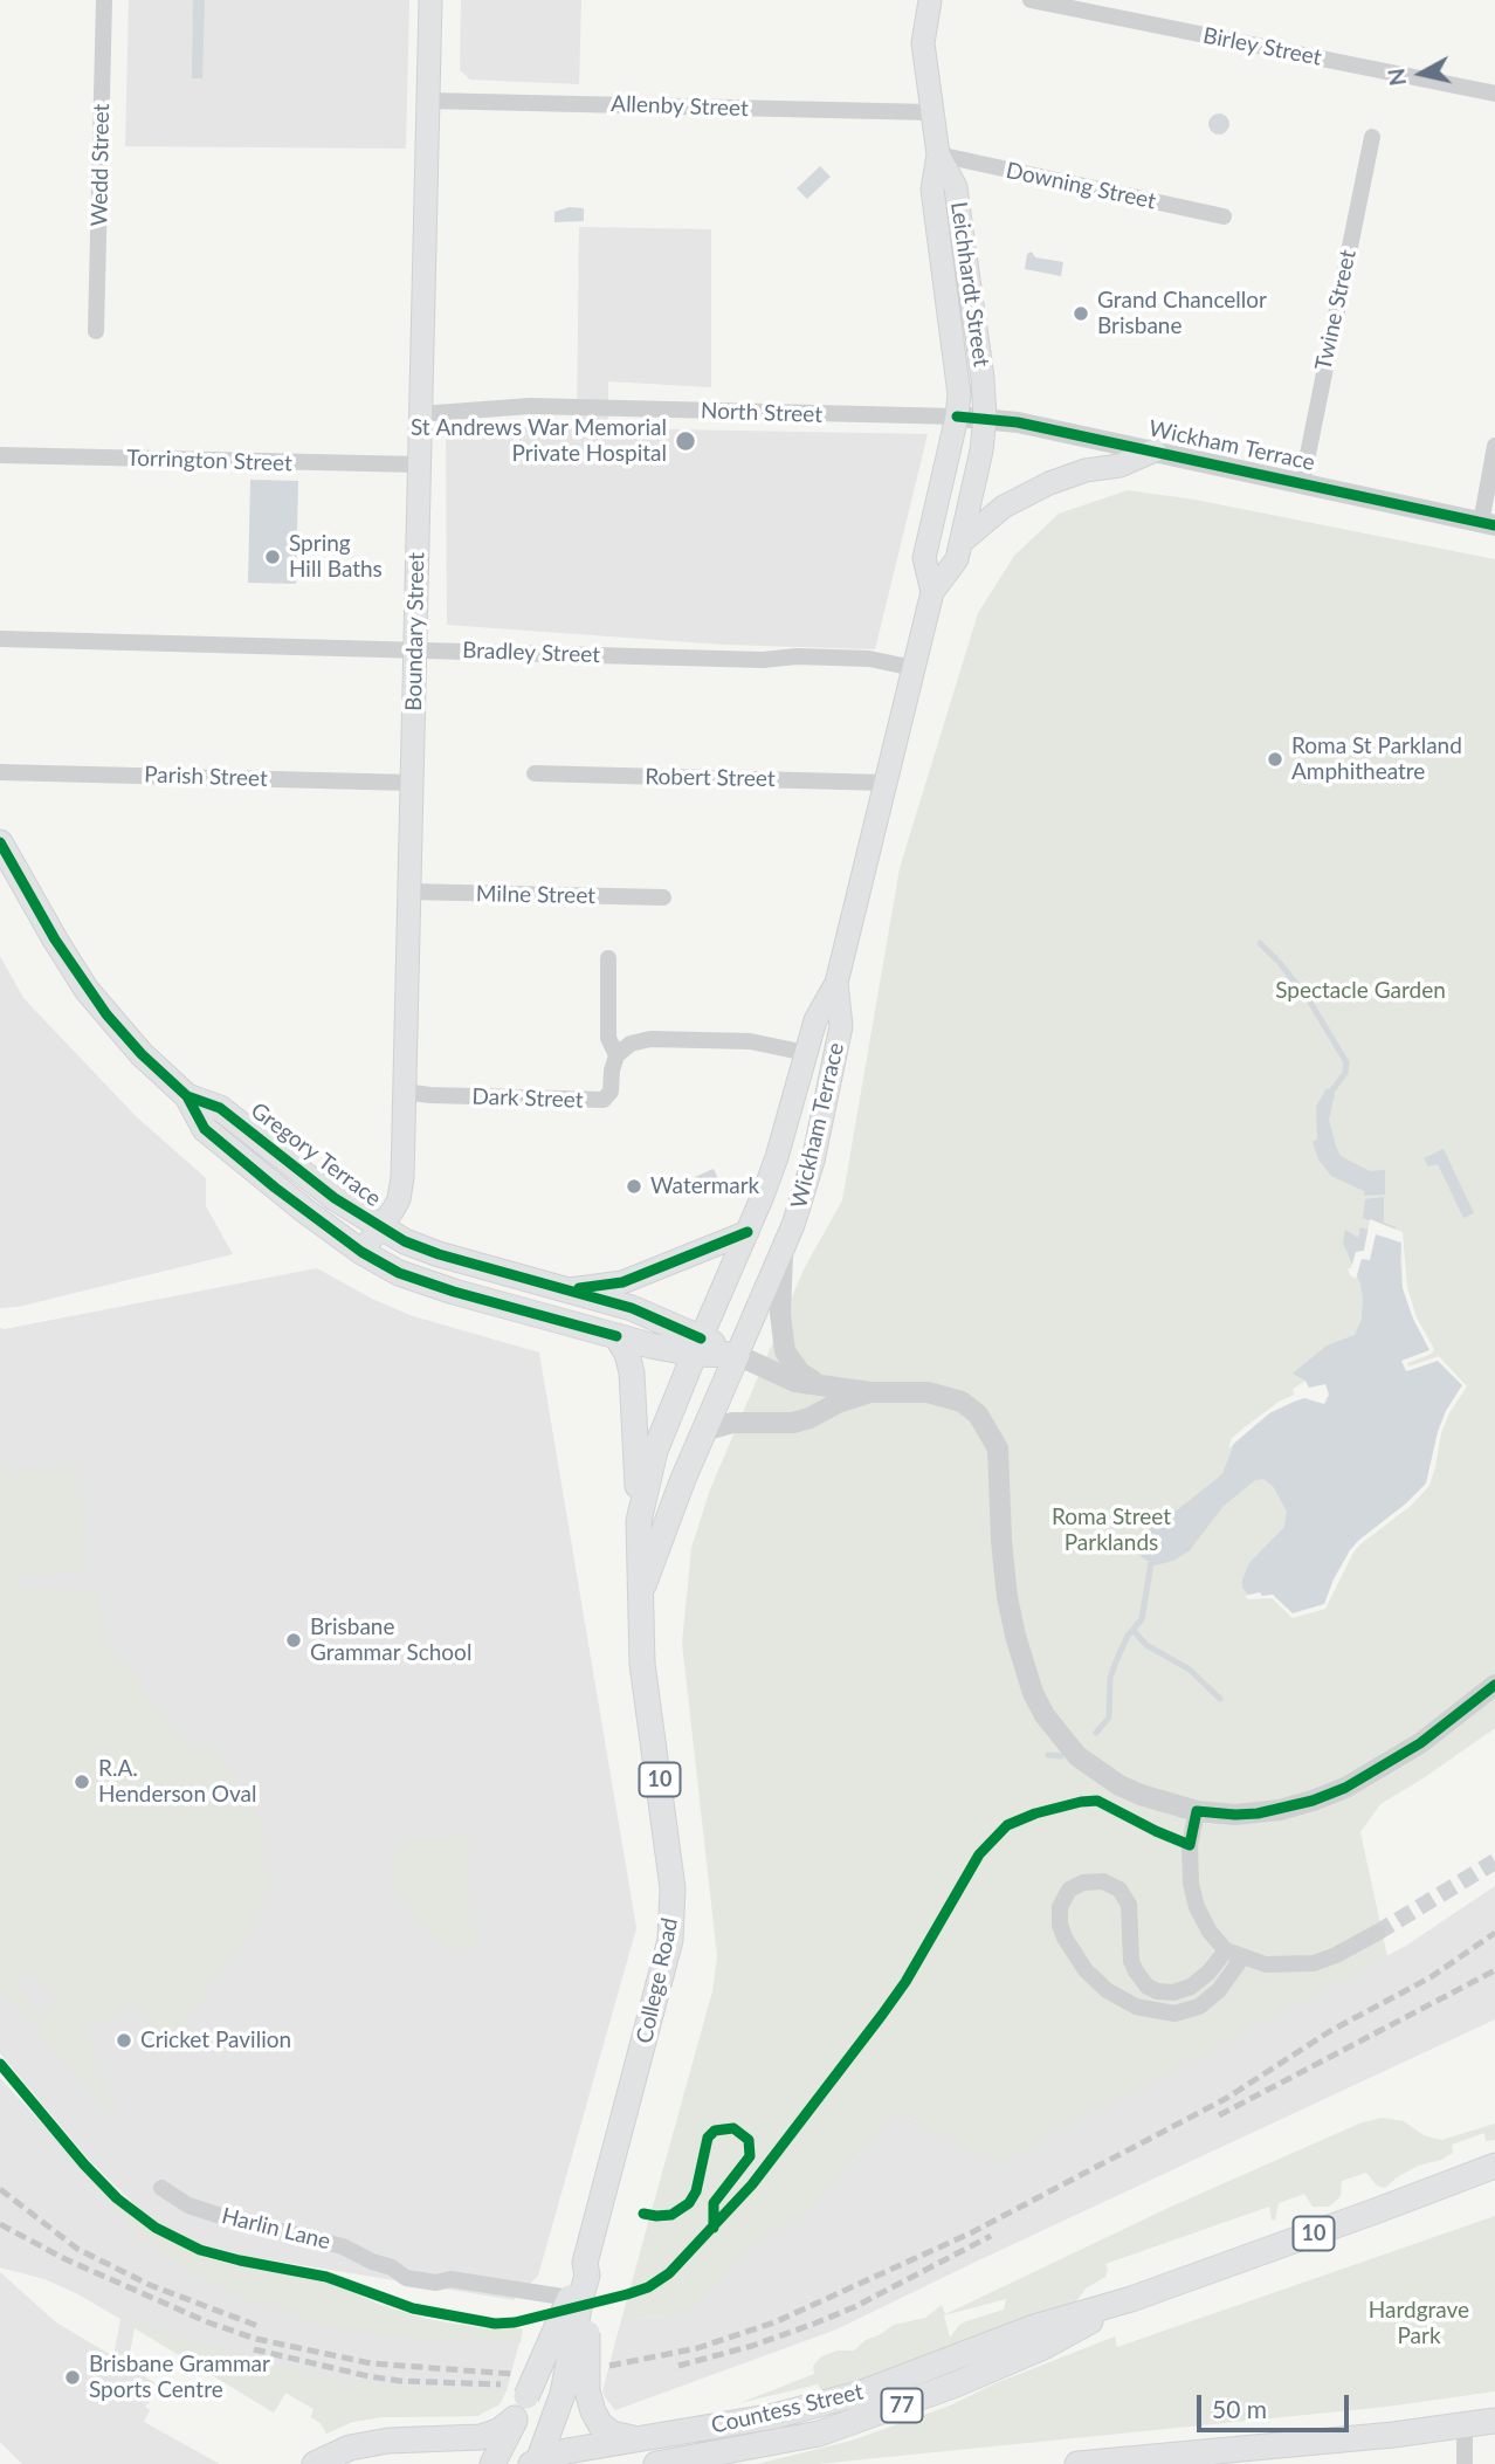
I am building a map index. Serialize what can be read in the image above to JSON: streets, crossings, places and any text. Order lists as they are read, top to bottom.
{
  "streets": {
    "main road": [
      "Leichhardt Street",
      "Wickham Terrace",
      "Boundary Street",
      "Gregory Terrace",
      "10",
      "College Road",
      "77",
      "Countess Street"
    ],
    "street": [
      "Birley Street",
      "Allenby Street",
      "Wedd Street",
      "Downing Street",
      "Twine Street",
      "North Street",
      "Torrington Street",
      "Bradley Street",
      "Parish Street",
      "Robert Street",
      "Milne Street",
      "Dark Street",
      "Harlin Lane"
    ]
  },
  "crossings": [
    ["Allenby Street", "Leichhardt Street"],
    ["Allenby Street", "Boundary Street"],
    ["Downing Street", "Leichhardt Street"],
    ["Leichhardt Street", "North Street"],
    ["Leichhardt Street", "Wickham Terrace"],
    ["Twine Street", "Wickham Terrace"],
    ["North Street", "Wickham Terrace"],
    ["North Street", "Boundary Street"],
    ["Wickham Terrace", "Bradley Street"],
    ["Wickham Terrace", "Robert Street"],
    ["Wickham Terrace", "Gregory Terrace"],
    ["Wickham Terrace", "College Road"],
    ["Torrington Street", "Boundary Street"],
    ["Boundary Street", "Bradley Street"],
    ["Boundary Street", "Parish Street"],
    ["Boundary Street", "Milne Street"],
    ["Boundary Street", "Dark Street"],
    ["Boundary Street", "Gregory Terrace"],
    ["Gregory Terrace", "10"],
    ["Gregory Terrace", "College Road"],
    ["10", "College Road"],
    ["10", "Countess Street"],
    ["College Road", "Harlin Lane"]
  ],
  "parks": ["Spectacle Garden", "Roma Street Parklands", "Hardgrave Park"],
  "places": [
    "Grand Chancellor Brisbane",
    "St Andrews War Memorial Private Hospital",
    "Spring Hill Baths",
    "Roma St Parkland Amphitheatre",
    "Watermark",
    "Brisbane Grammar School",
    "R.A. Henderson Oval",
    "Cricket Pavilion",
    "Brisbane Grammar Sports Centre"
  ],
  "scale_bar": "50 m",
  "north": "left"
}
